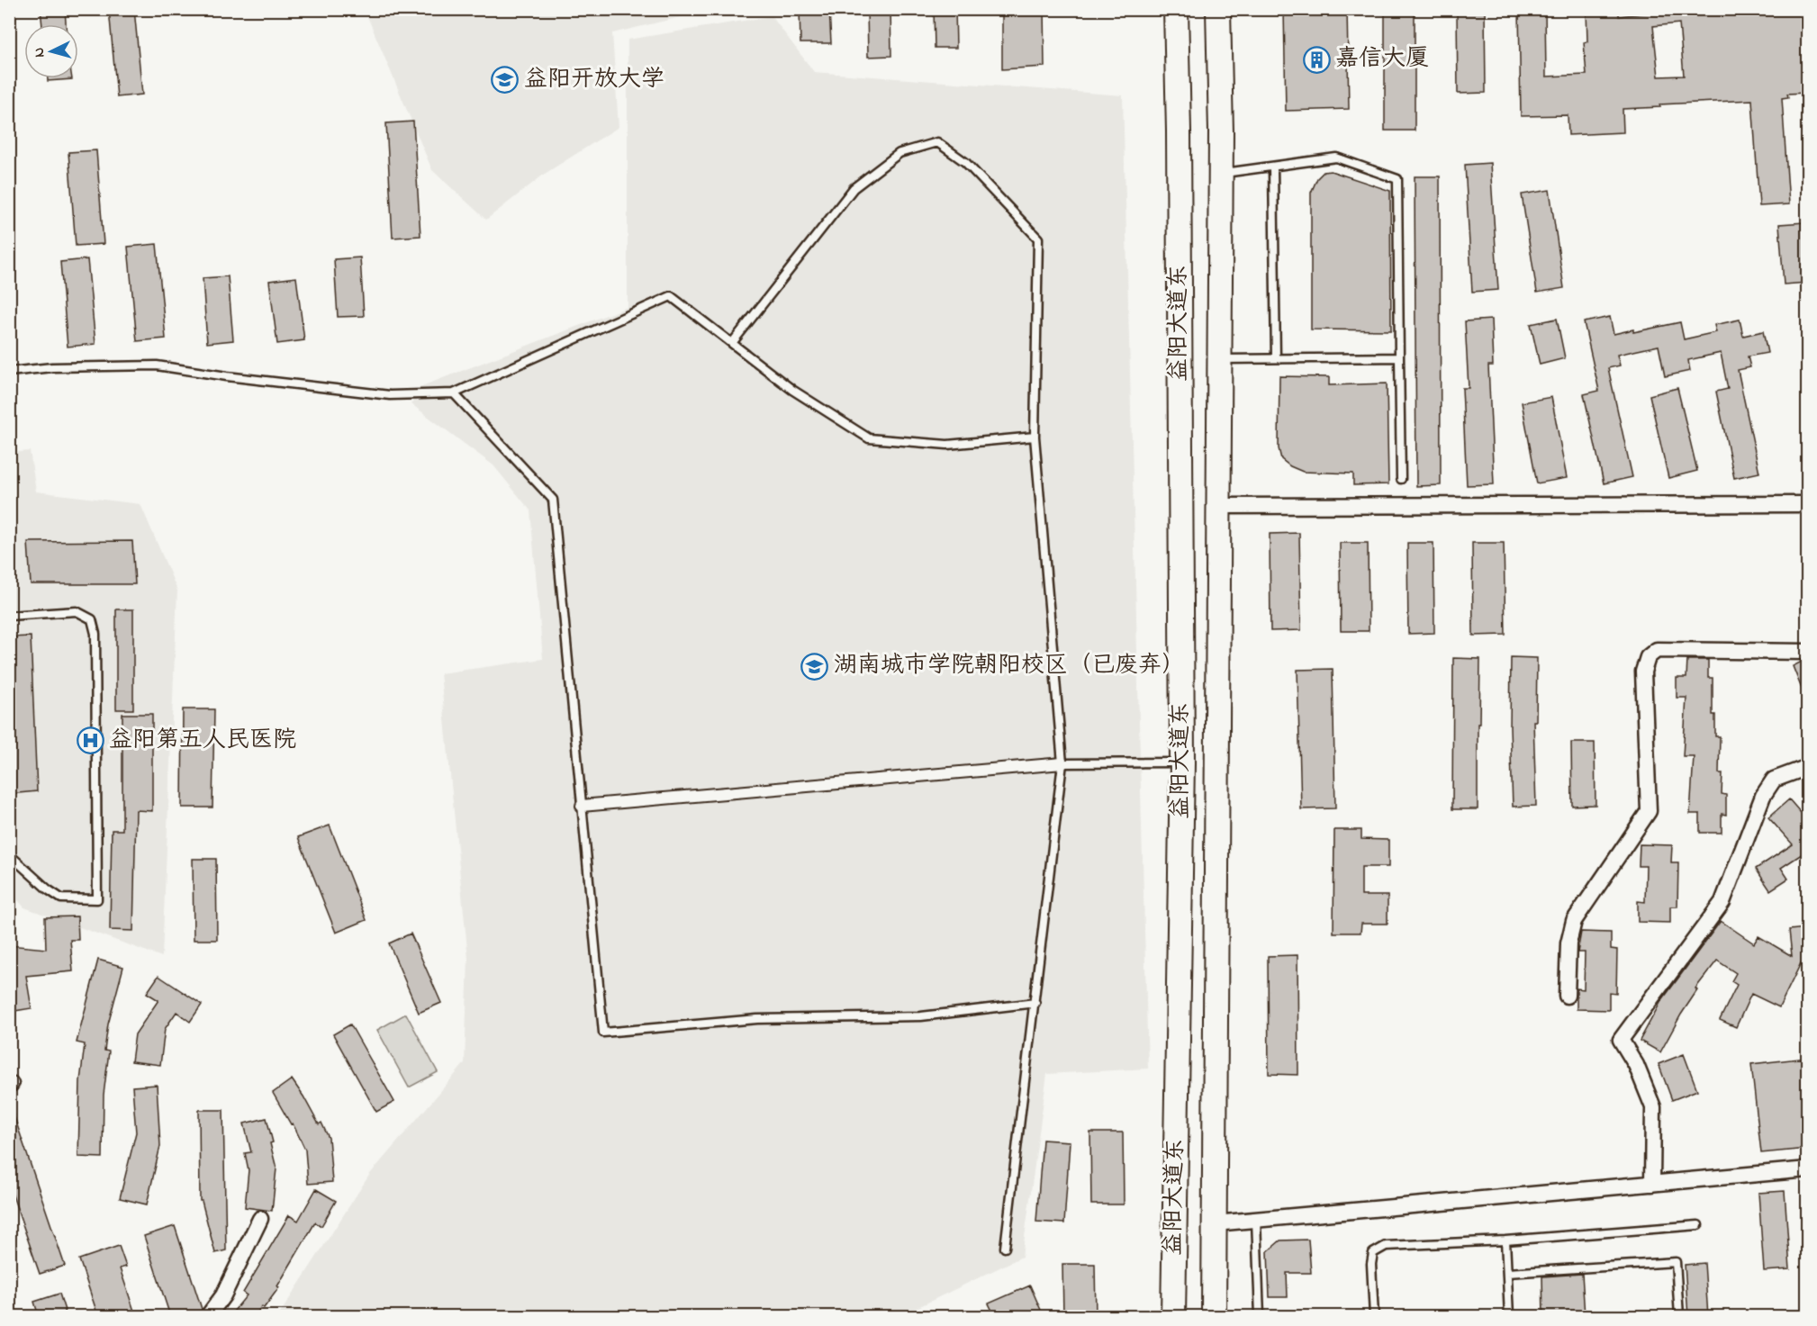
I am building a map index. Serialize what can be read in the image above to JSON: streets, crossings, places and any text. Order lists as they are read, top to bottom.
{
  "streets": {
    "main road": ["益阳大道东"]
  },
  "places": {
    "building": ["嘉信大厦"],
    "school or university": ["益阳开放大学", "湖南城市学院朝阳校区（已废弃）"],
    "hospital": ["益阳第五人民医院"]
  },
  "north": "left"
}
